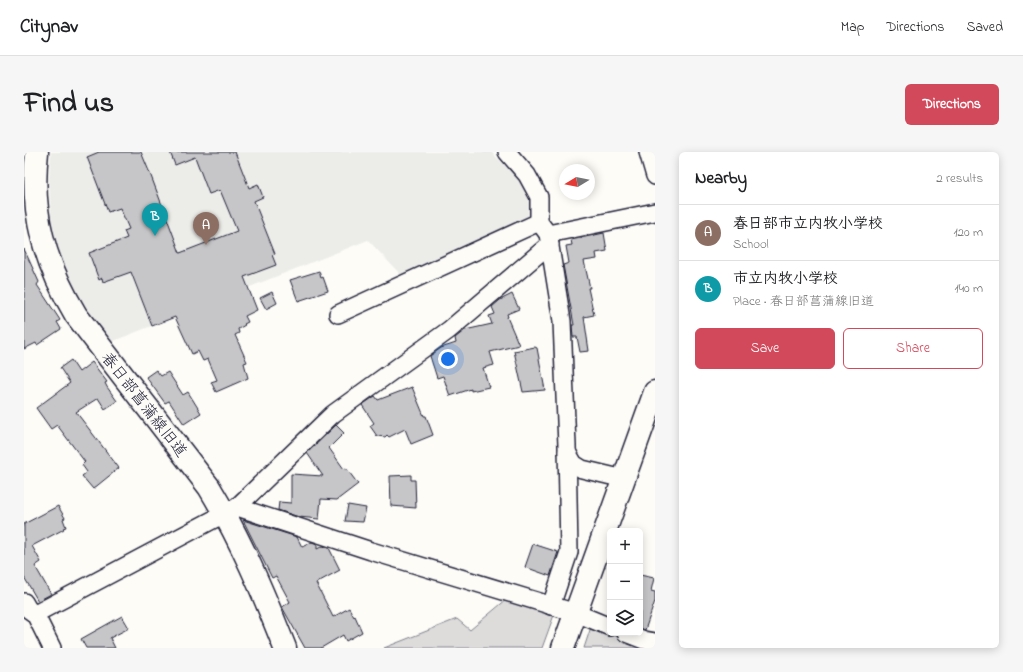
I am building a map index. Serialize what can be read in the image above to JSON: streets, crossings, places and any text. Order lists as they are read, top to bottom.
{
  "streets": {
    "street": ["春日部菖蒲線旧道"]
  },
  "north": "left",
  "page": {
    "header": "Citynav",
    "nav": ["Map", "Directions", "Saved"],
    "title": "Find us",
    "buttons": [
      "Directions",
      ["Save", "Share"]
    ],
    "heading": ["Nearby", "2 results"],
    "pins": ["B", "A"],
    "list": [
      {
        "mark": "A",
        "name": "春日部市立内牧小学校",
        "note": "School",
        "value": "120 m"
      },
      {
        "mark": "B",
        "name": "市立内牧小学校",
        "note": "Place · 春日部菖蒲線旧道",
        "value": "140 m"
      }
    ],
    "map_buttons": ["+", "−"]
  }
}
